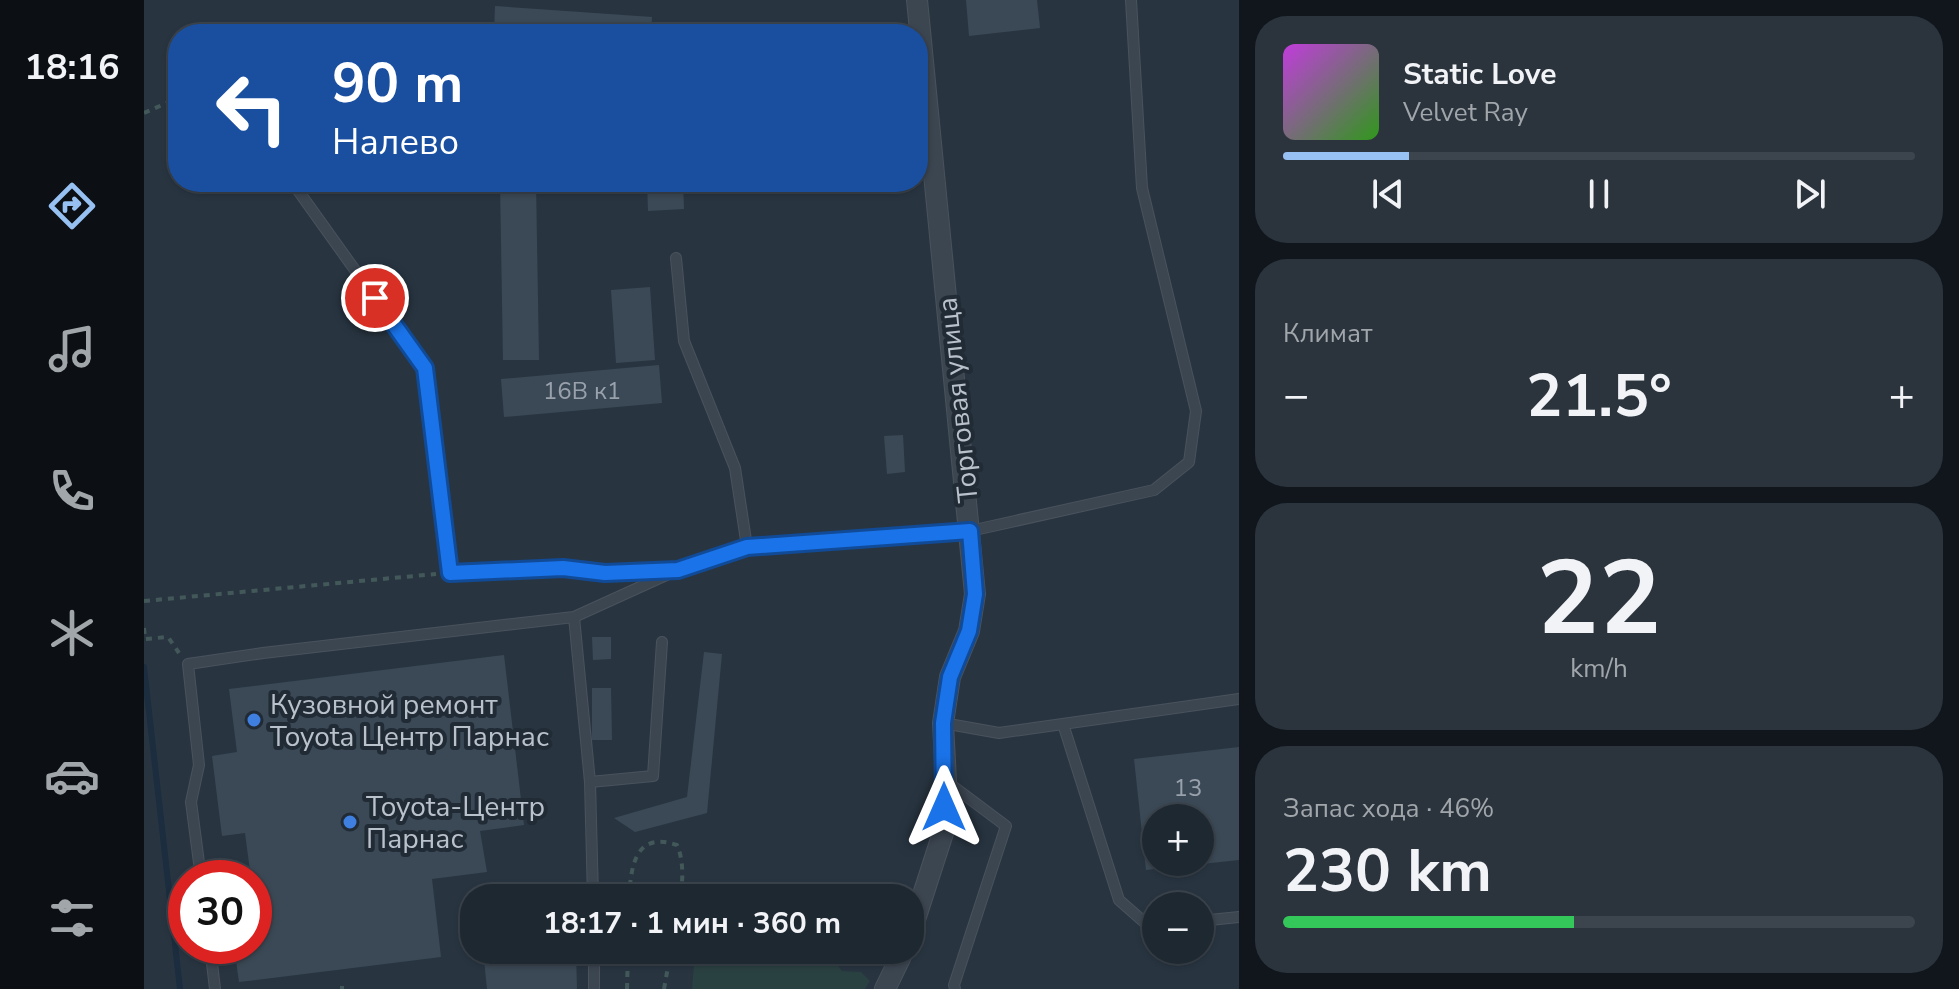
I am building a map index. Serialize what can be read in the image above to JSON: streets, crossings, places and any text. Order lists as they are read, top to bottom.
{
  "streets": {
    "street": ["Торговая улица"]
  },
  "places": ["Кузовной ремонт Toyota Центр Парнас", "Toyota-Центр Парнас"],
  "house_numbers": ["16В к1", "13"],
  "page": {
    "tabs": "18:16",
    "turn": ["90 m", "Налево"],
    "song": ["Static Love", "Velvet Ray"],
    "tile": [
      "Климат",
      ["22", "km/h"],
      ["Запас хода · 46%", "230 km"]
    ],
    "heat": ["−", "21.5°", "+"],
    "map_buttons": ["+", "−"],
    "limit": "30",
    "trip": "18:17 · 1 мин · 360 m"
  }
}
